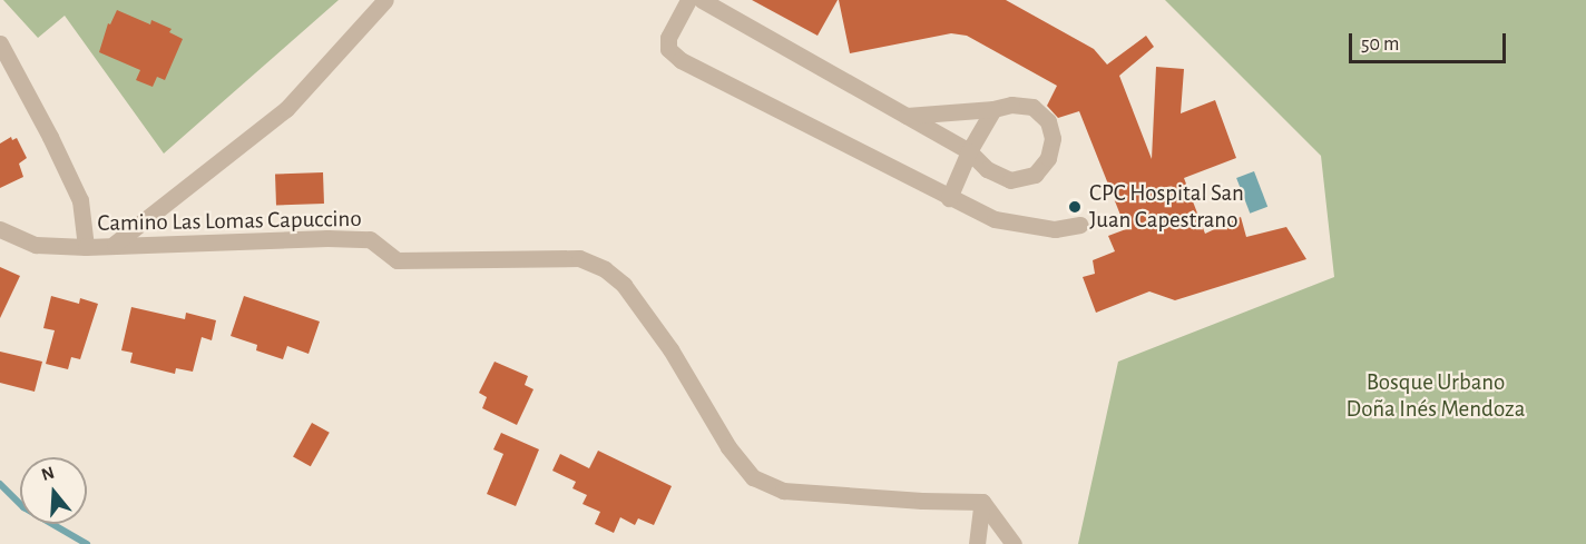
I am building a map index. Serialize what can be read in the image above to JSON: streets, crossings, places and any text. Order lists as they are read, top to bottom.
{
  "streets": {
    "street": ["Camino Las Lomas Capuccino"]
  },
  "parks": ["Bosque Urbano Doña Inés Mendoza"],
  "places": ["CPC Hospital San Juan Capestrano"],
  "scale_bar": "50 m",
  "north": "top"
}
